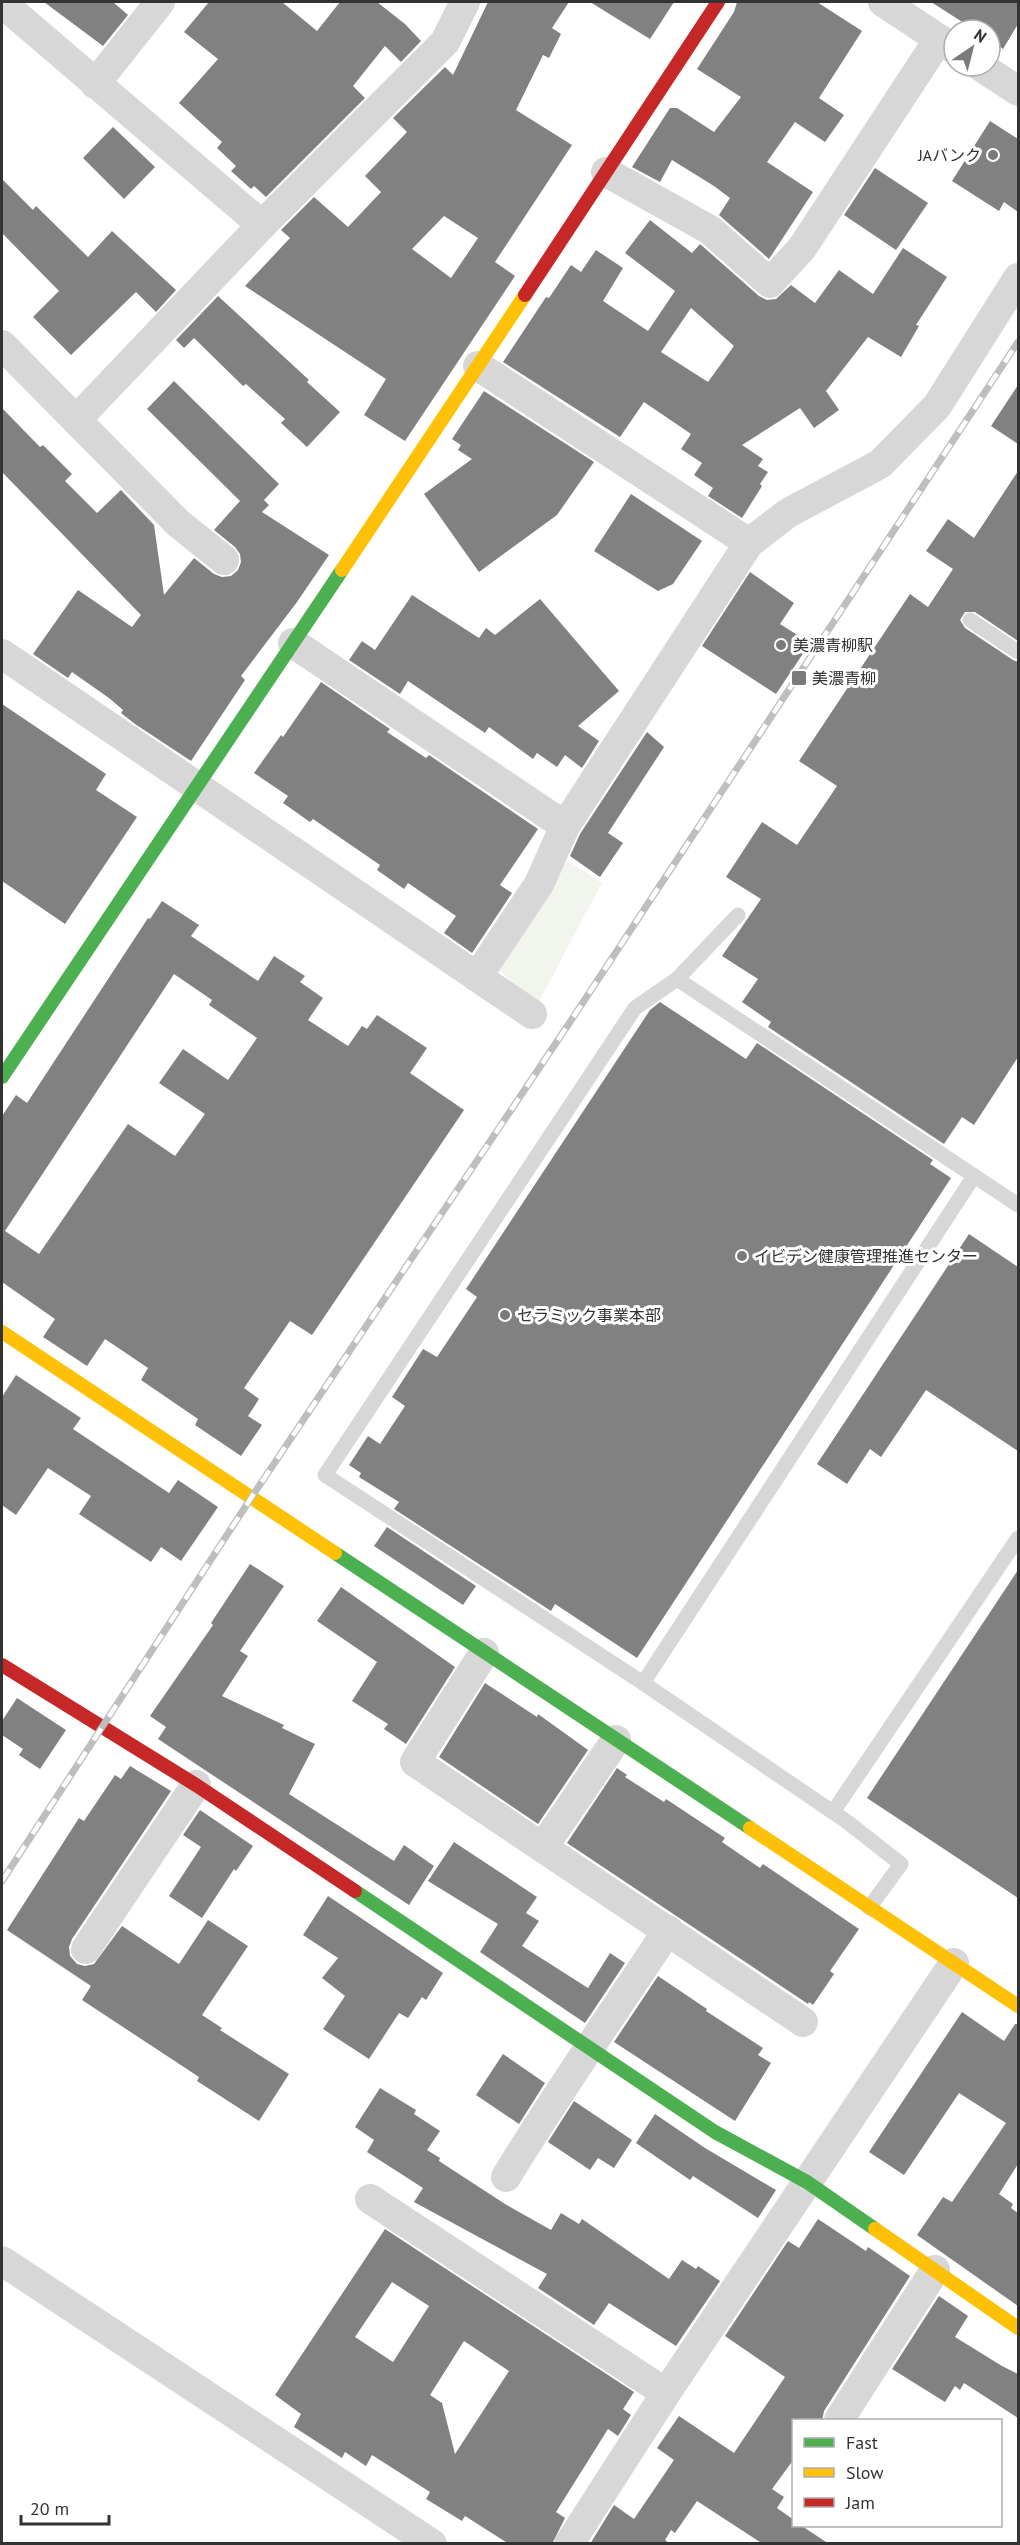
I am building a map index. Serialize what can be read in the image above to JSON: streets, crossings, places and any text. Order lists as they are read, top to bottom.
{
  "places": {
    "other": [
      "JAバンク",
      "美濃青柳駅",
      "イビデン健康管理推進センター",
      "セラミック事業本部"
    ],
    "transit": ["美濃青柳"]
  },
  "legend": ["Fast", "Slow", "Jam"],
  "scale_bar": "20 m",
  "north": "top right"
}
